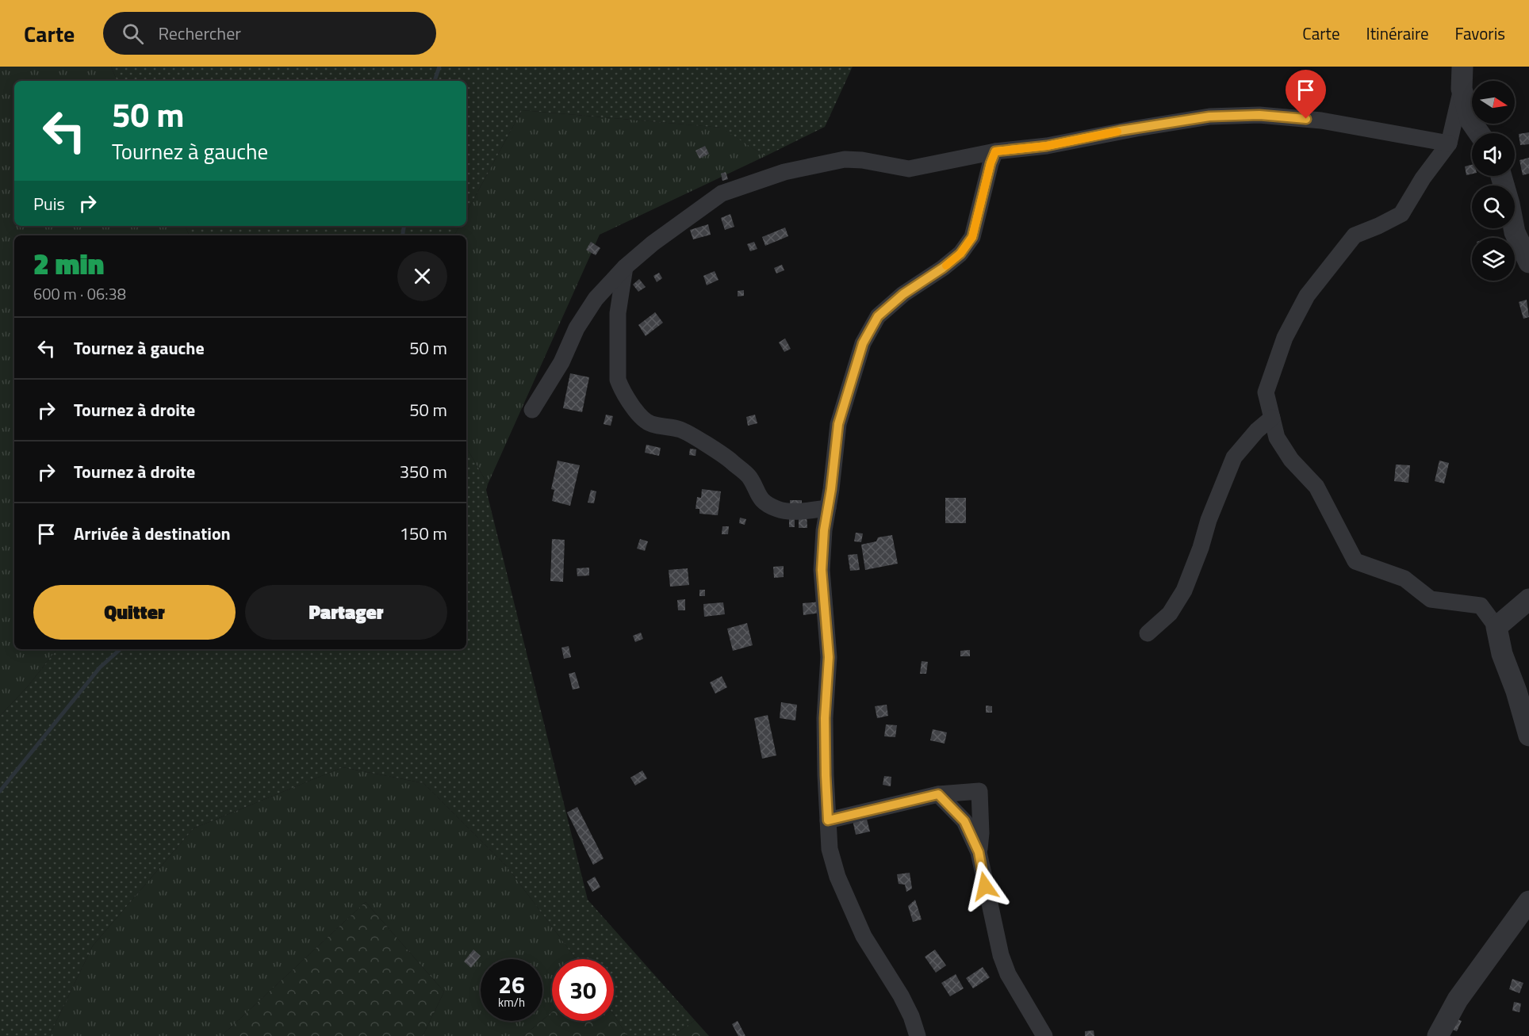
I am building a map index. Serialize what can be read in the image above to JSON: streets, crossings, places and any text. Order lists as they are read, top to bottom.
{
  "north": "right",
  "page": {
    "header": "Carte",
    "search": "Rechercher",
    "nav": ["Carte", "Itinéraire", "Favoris"],
    "turn": ["50 m", "Tournez à gauche"],
    "then": "Puis",
    "heading": ["2 min", "600 m · 06:38"],
    "list": [
      {
        "name": "Tournez à gauche",
        "value": "50 m"
      },
      {
        "name": "Tournez à droite",
        "value": "50 m"
      },
      {
        "name": "Tournez à droite",
        "value": "350 m"
      },
      {
        "name": "Arrivée à destination",
        "value": "150 m"
      }
    ],
    "buttons": ["Quitter", "Partager"],
    "speed": "26 km/h",
    "limit": "30"
  }
}
